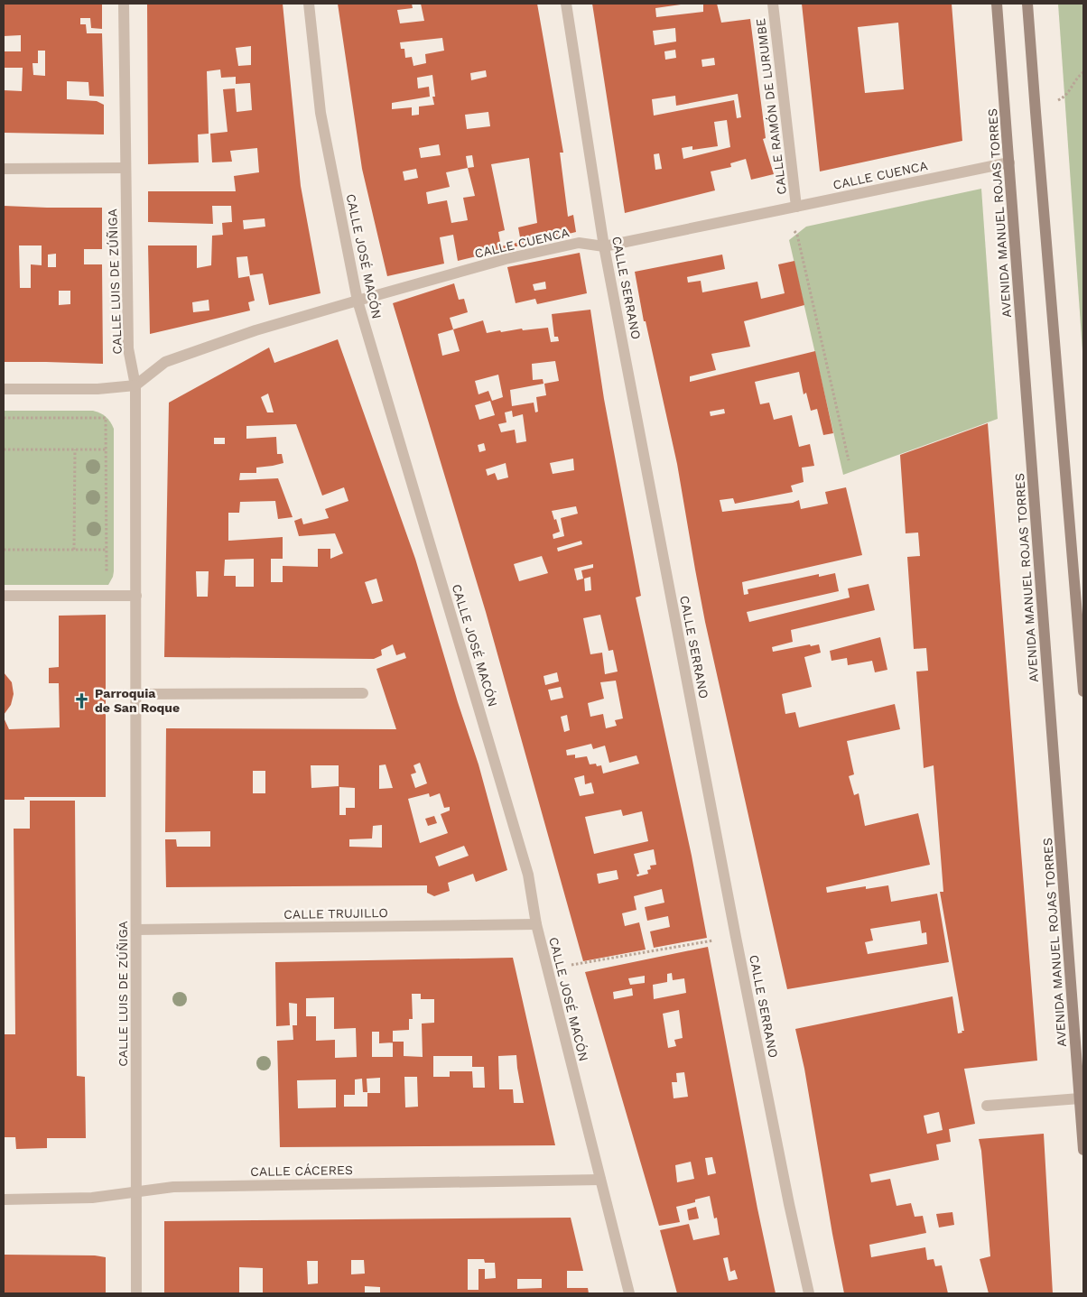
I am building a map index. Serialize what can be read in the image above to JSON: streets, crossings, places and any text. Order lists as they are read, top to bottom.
{
  "streets": {
    "main road": ["AVENIDA MANUEL ROJAS TORRES"],
    "street": [
      "CALLE RAMÓN DE LURUMBE",
      "CALLE CUENCA",
      "CALLE JOSÉ MACÓN",
      "CALLE LUIS DE ZÚÑIGA",
      "CALLE SERRANO",
      "CALLE TRUJILLO",
      "CALLE CÁCERES"
    ]
  },
  "crossings": [
    ["CALLE RAMÓN DE LURUMBE", "CALLE CUENCA"],
    ["CALLE CUENCA", "AVENIDA MANUEL ROJAS TORRES"],
    ["CALLE CUENCA", "CALLE JOSÉ MACÓN"],
    ["CALLE CUENCA", "CALLE LUIS DE ZÚÑIGA"],
    ["CALLE CUENCA", "CALLE SERRANO"],
    ["CALLE JOSÉ MACÓN", "CALLE TRUJILLO"],
    ["CALLE JOSÉ MACÓN", "CALLE CÁCERES"],
    ["CALLE LUIS DE ZÚÑIGA", "CALLE TRUJILLO"],
    ["CALLE LUIS DE ZÚÑIGA", "CALLE CÁCERES"]
  ],
  "places": {
    "church": ["Parroquia de San Roque"]
  }
}
